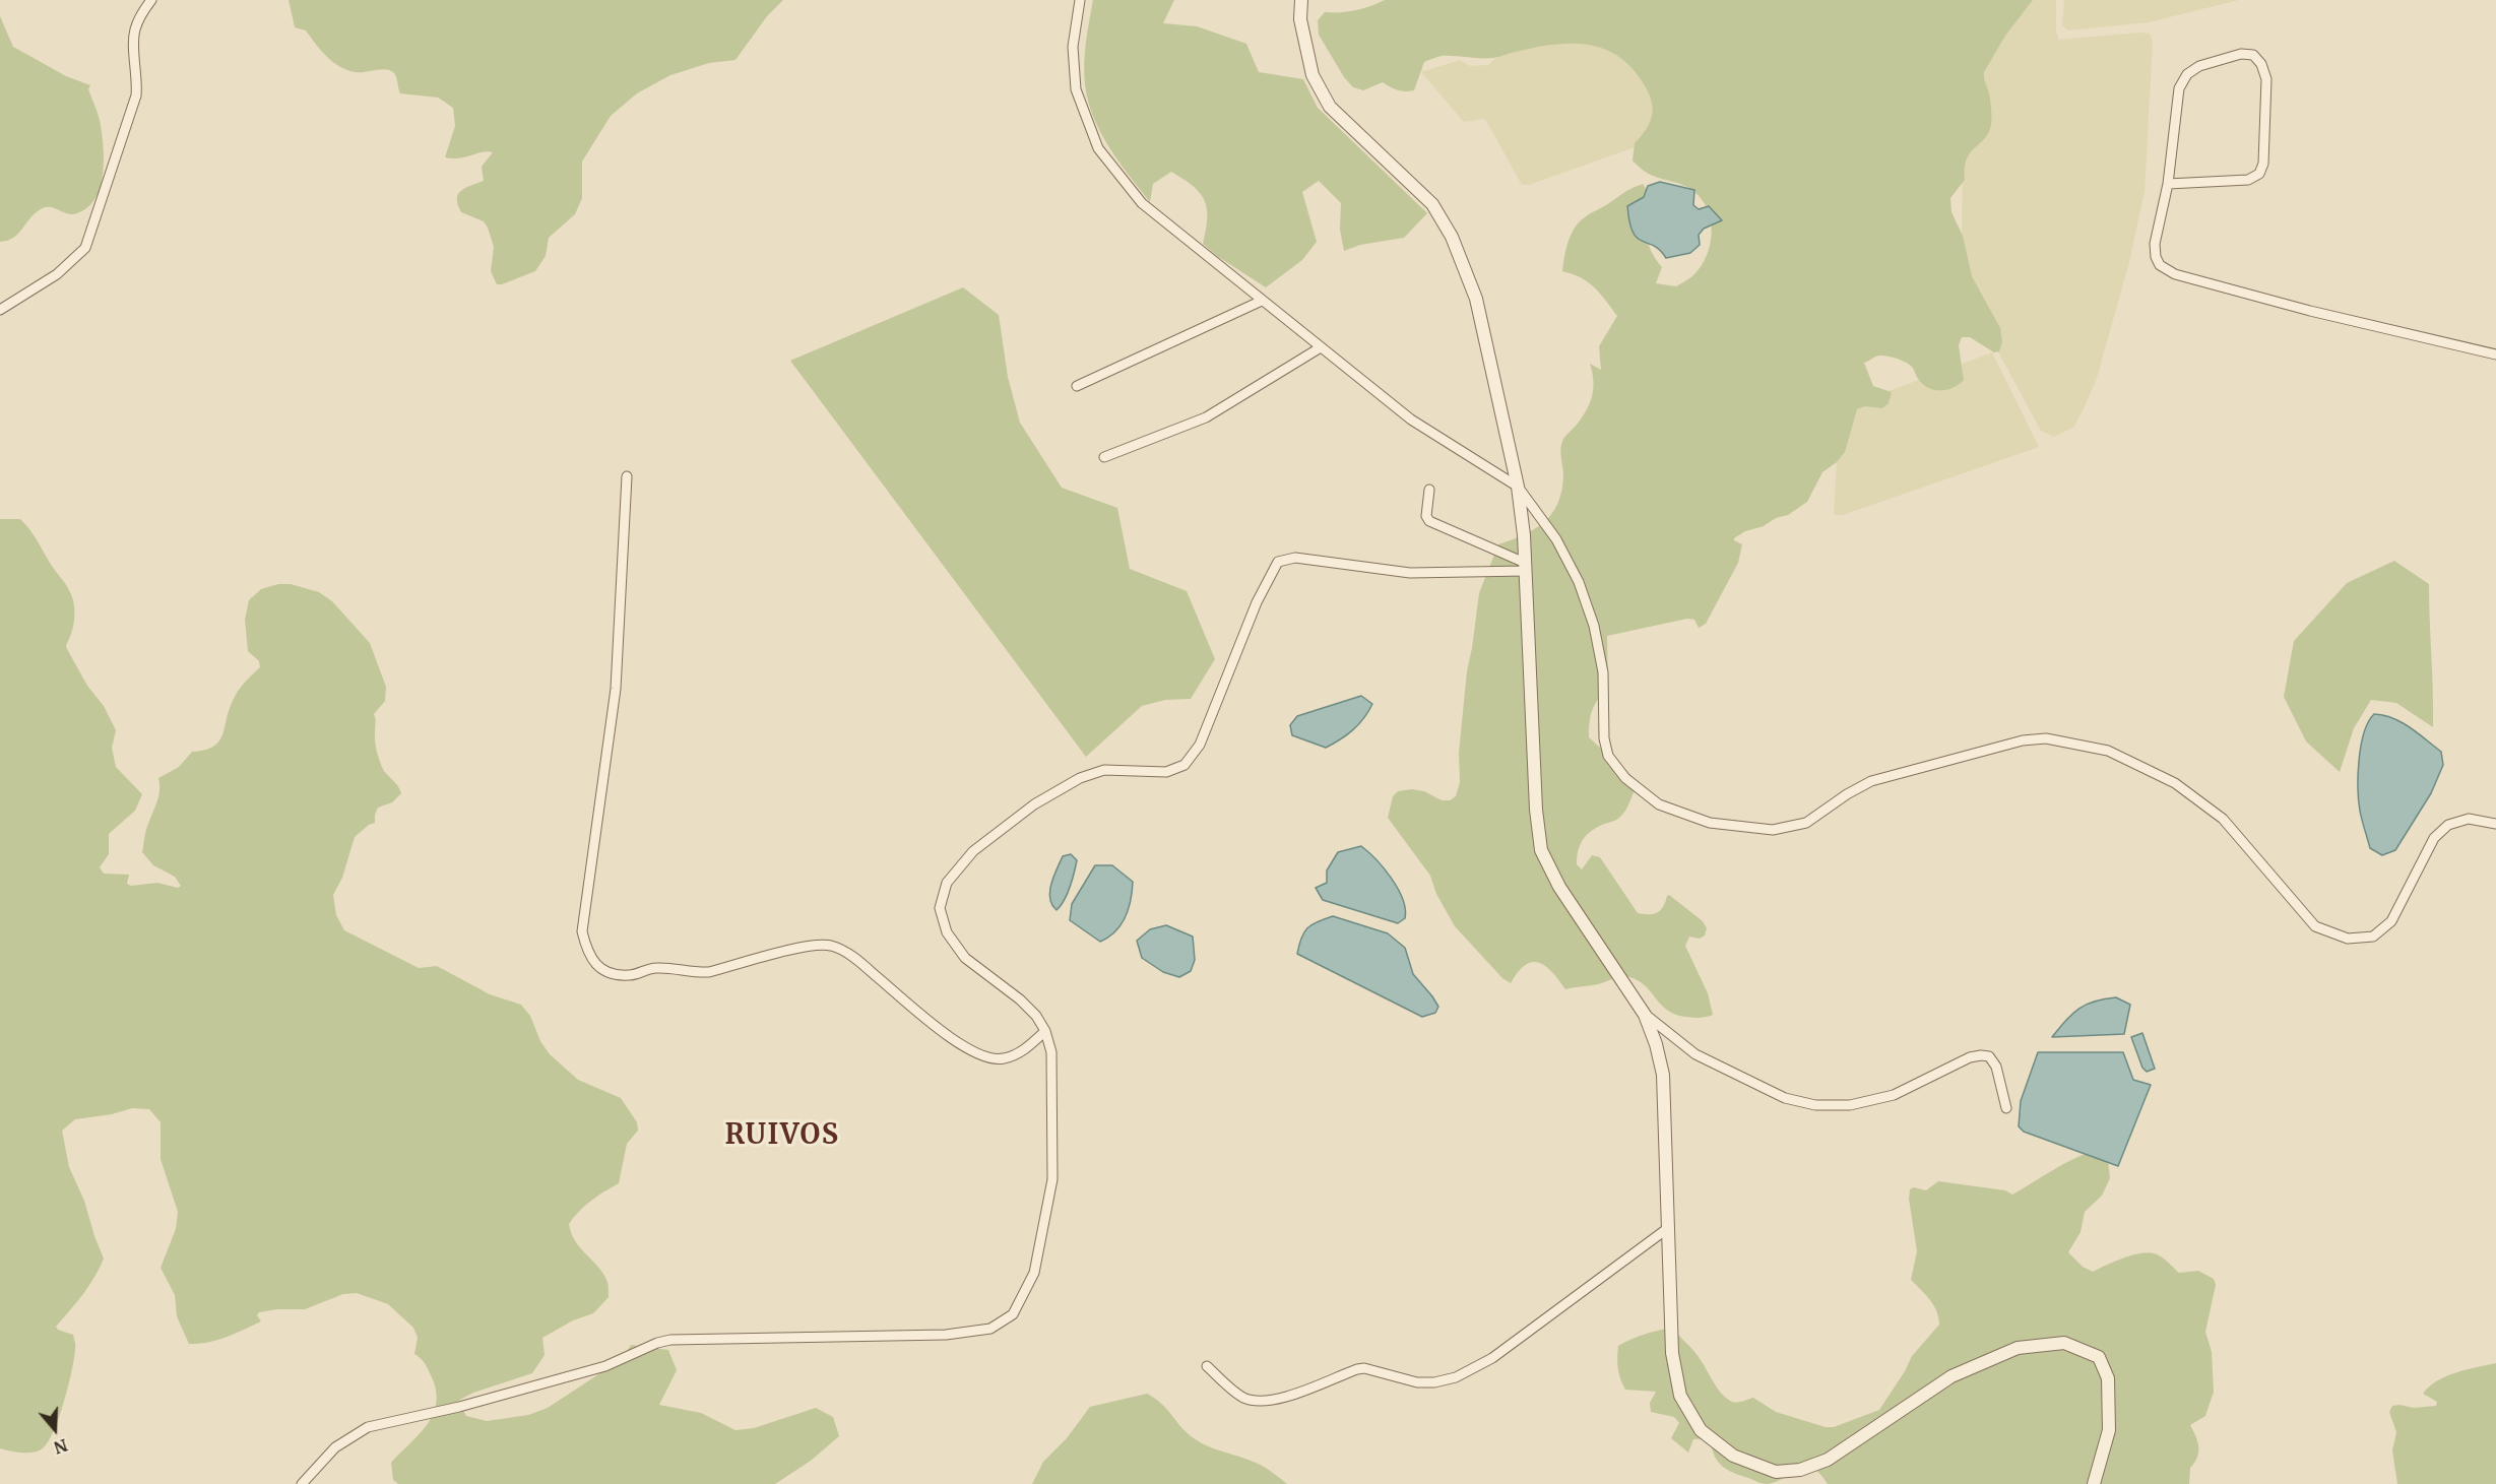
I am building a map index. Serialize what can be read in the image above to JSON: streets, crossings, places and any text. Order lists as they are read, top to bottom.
{
  "districts": ["RUIVOS"],
  "north": "bottom"
}
